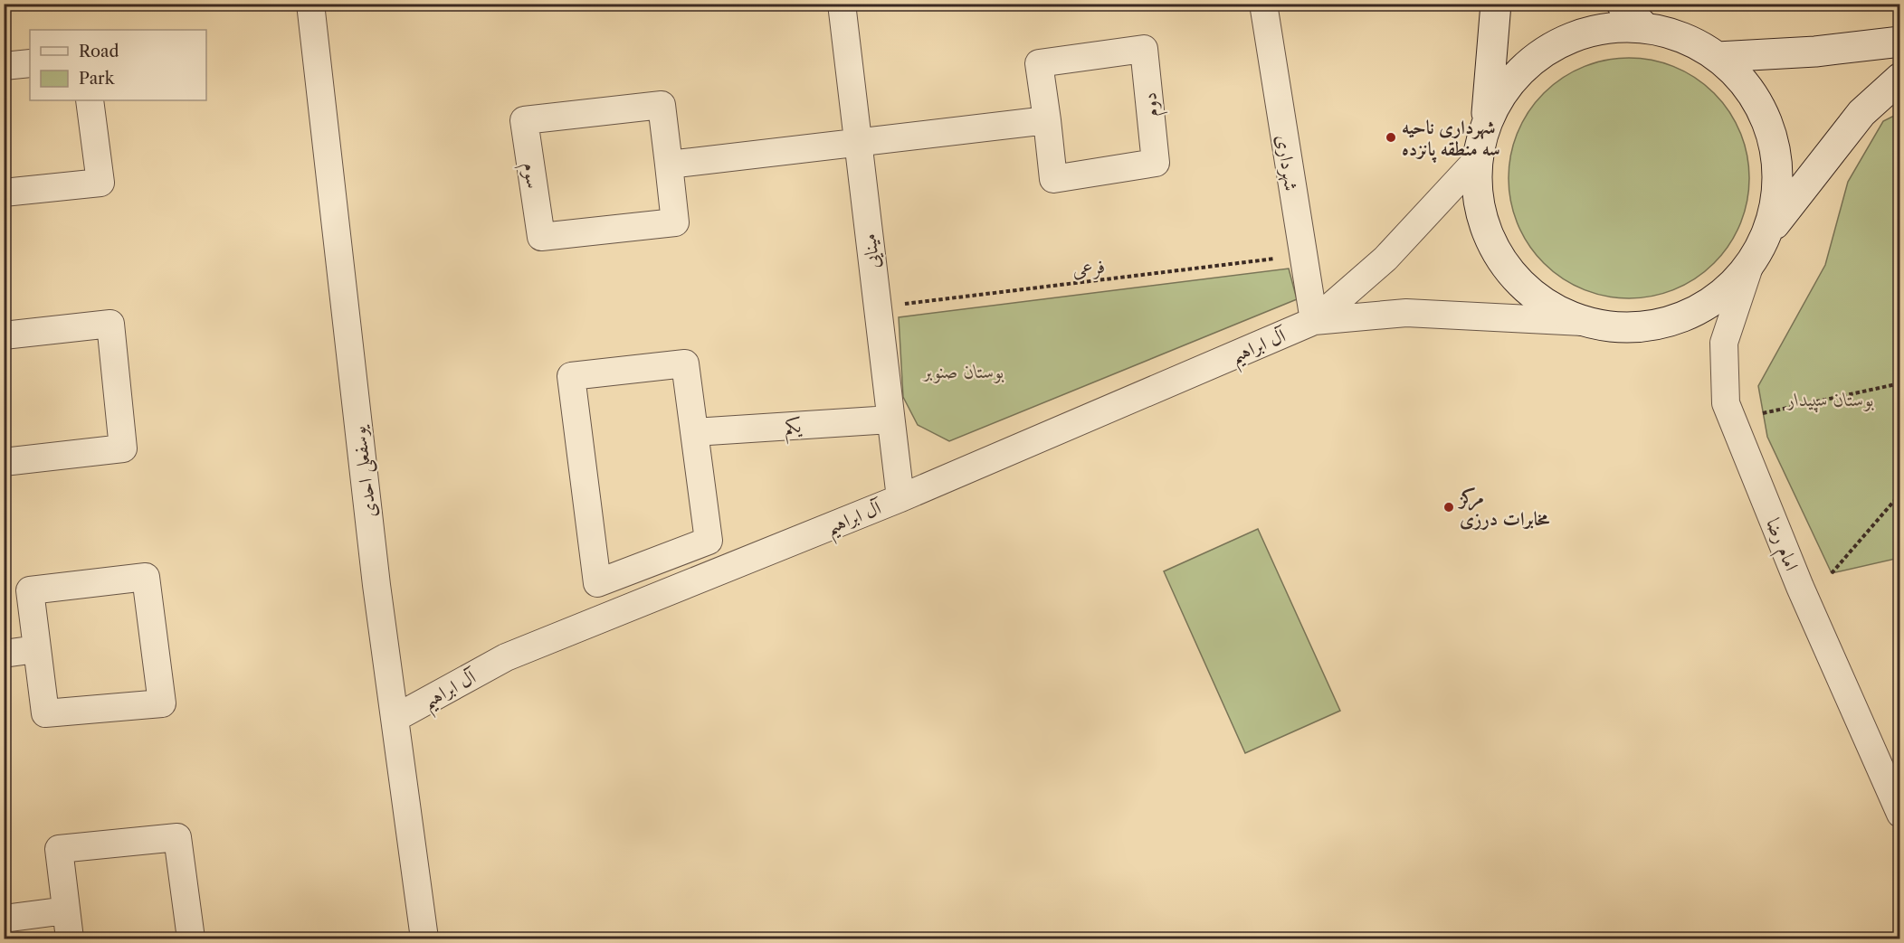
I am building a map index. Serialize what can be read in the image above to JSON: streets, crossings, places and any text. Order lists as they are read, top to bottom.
{
  "streets": {
    "street": [
      "دوم",
      "شهرداری",
      "سوم",
      "مینایی",
      "آل ابراهیم",
      "یکم",
      "یوسفعلی احدی",
      "امام رضا"
    ],
    "path": ["فرعی"]
  },
  "crossings": [
    ["شهرداری", "فرعی"],
    ["شهرداری", "آل ابراهیم"],
    ["مینایی", "فرعی"],
    ["مینایی", "آل ابراهیم"],
    ["مینایی", "یکم"],
    ["آل ابراهیم", "یوسفعلی احدی"]
  ],
  "parks": ["بوستان صنوبر", "بوستان سپیدار"],
  "places": ["شهرداری ناحیه سه منطقه پانزده", "مرکز مخابرات درزی"],
  "legend": ["Road", "Park"]
}
